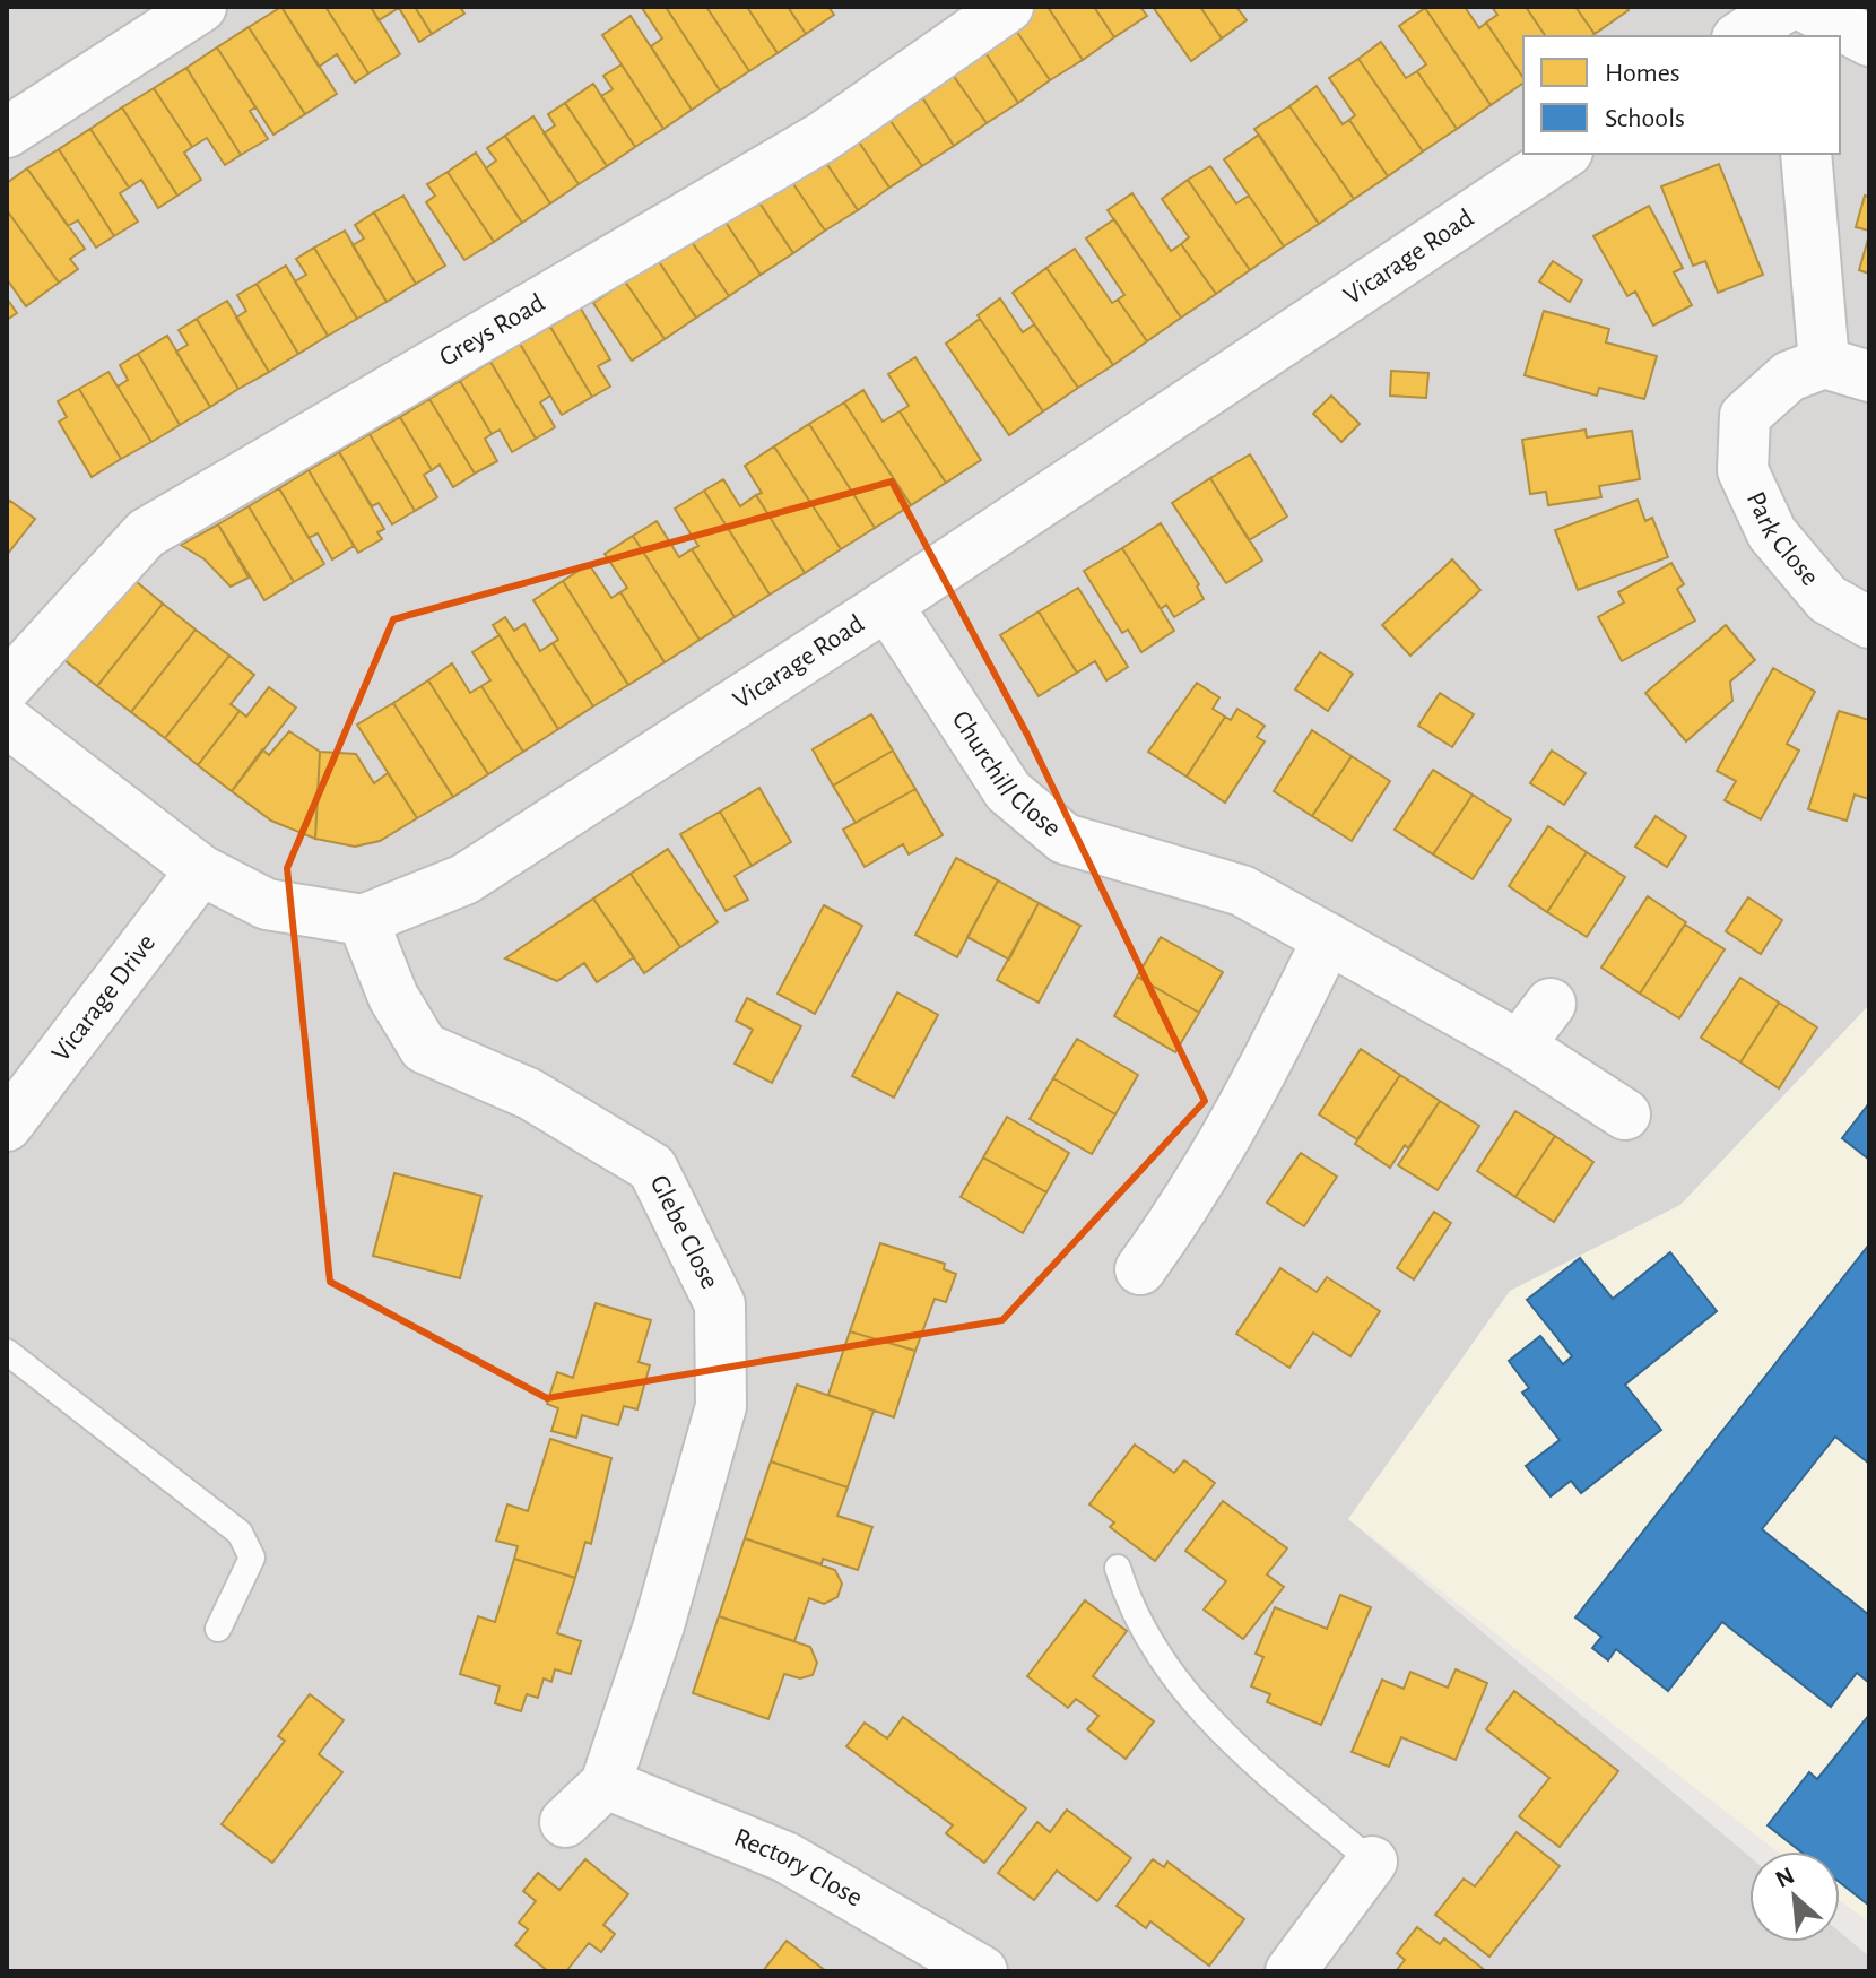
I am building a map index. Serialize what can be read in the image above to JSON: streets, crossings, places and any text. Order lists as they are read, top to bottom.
{
  "streets": {
    "street": [
      "Vicarage Road",
      "Greys Road",
      "Park Close",
      "Churchill Close",
      "Vicarage Drive",
      "Glebe Close",
      "Rectory Close"
    ]
  },
  "crossings": [
    ["Vicarage Road", "Churchill Close"],
    ["Vicarage Road", "Glebe Close"],
    ["Glebe Close", "Rectory Close"]
  ],
  "legend": ["Homes", "Schools"],
  "north": "top left"
}
